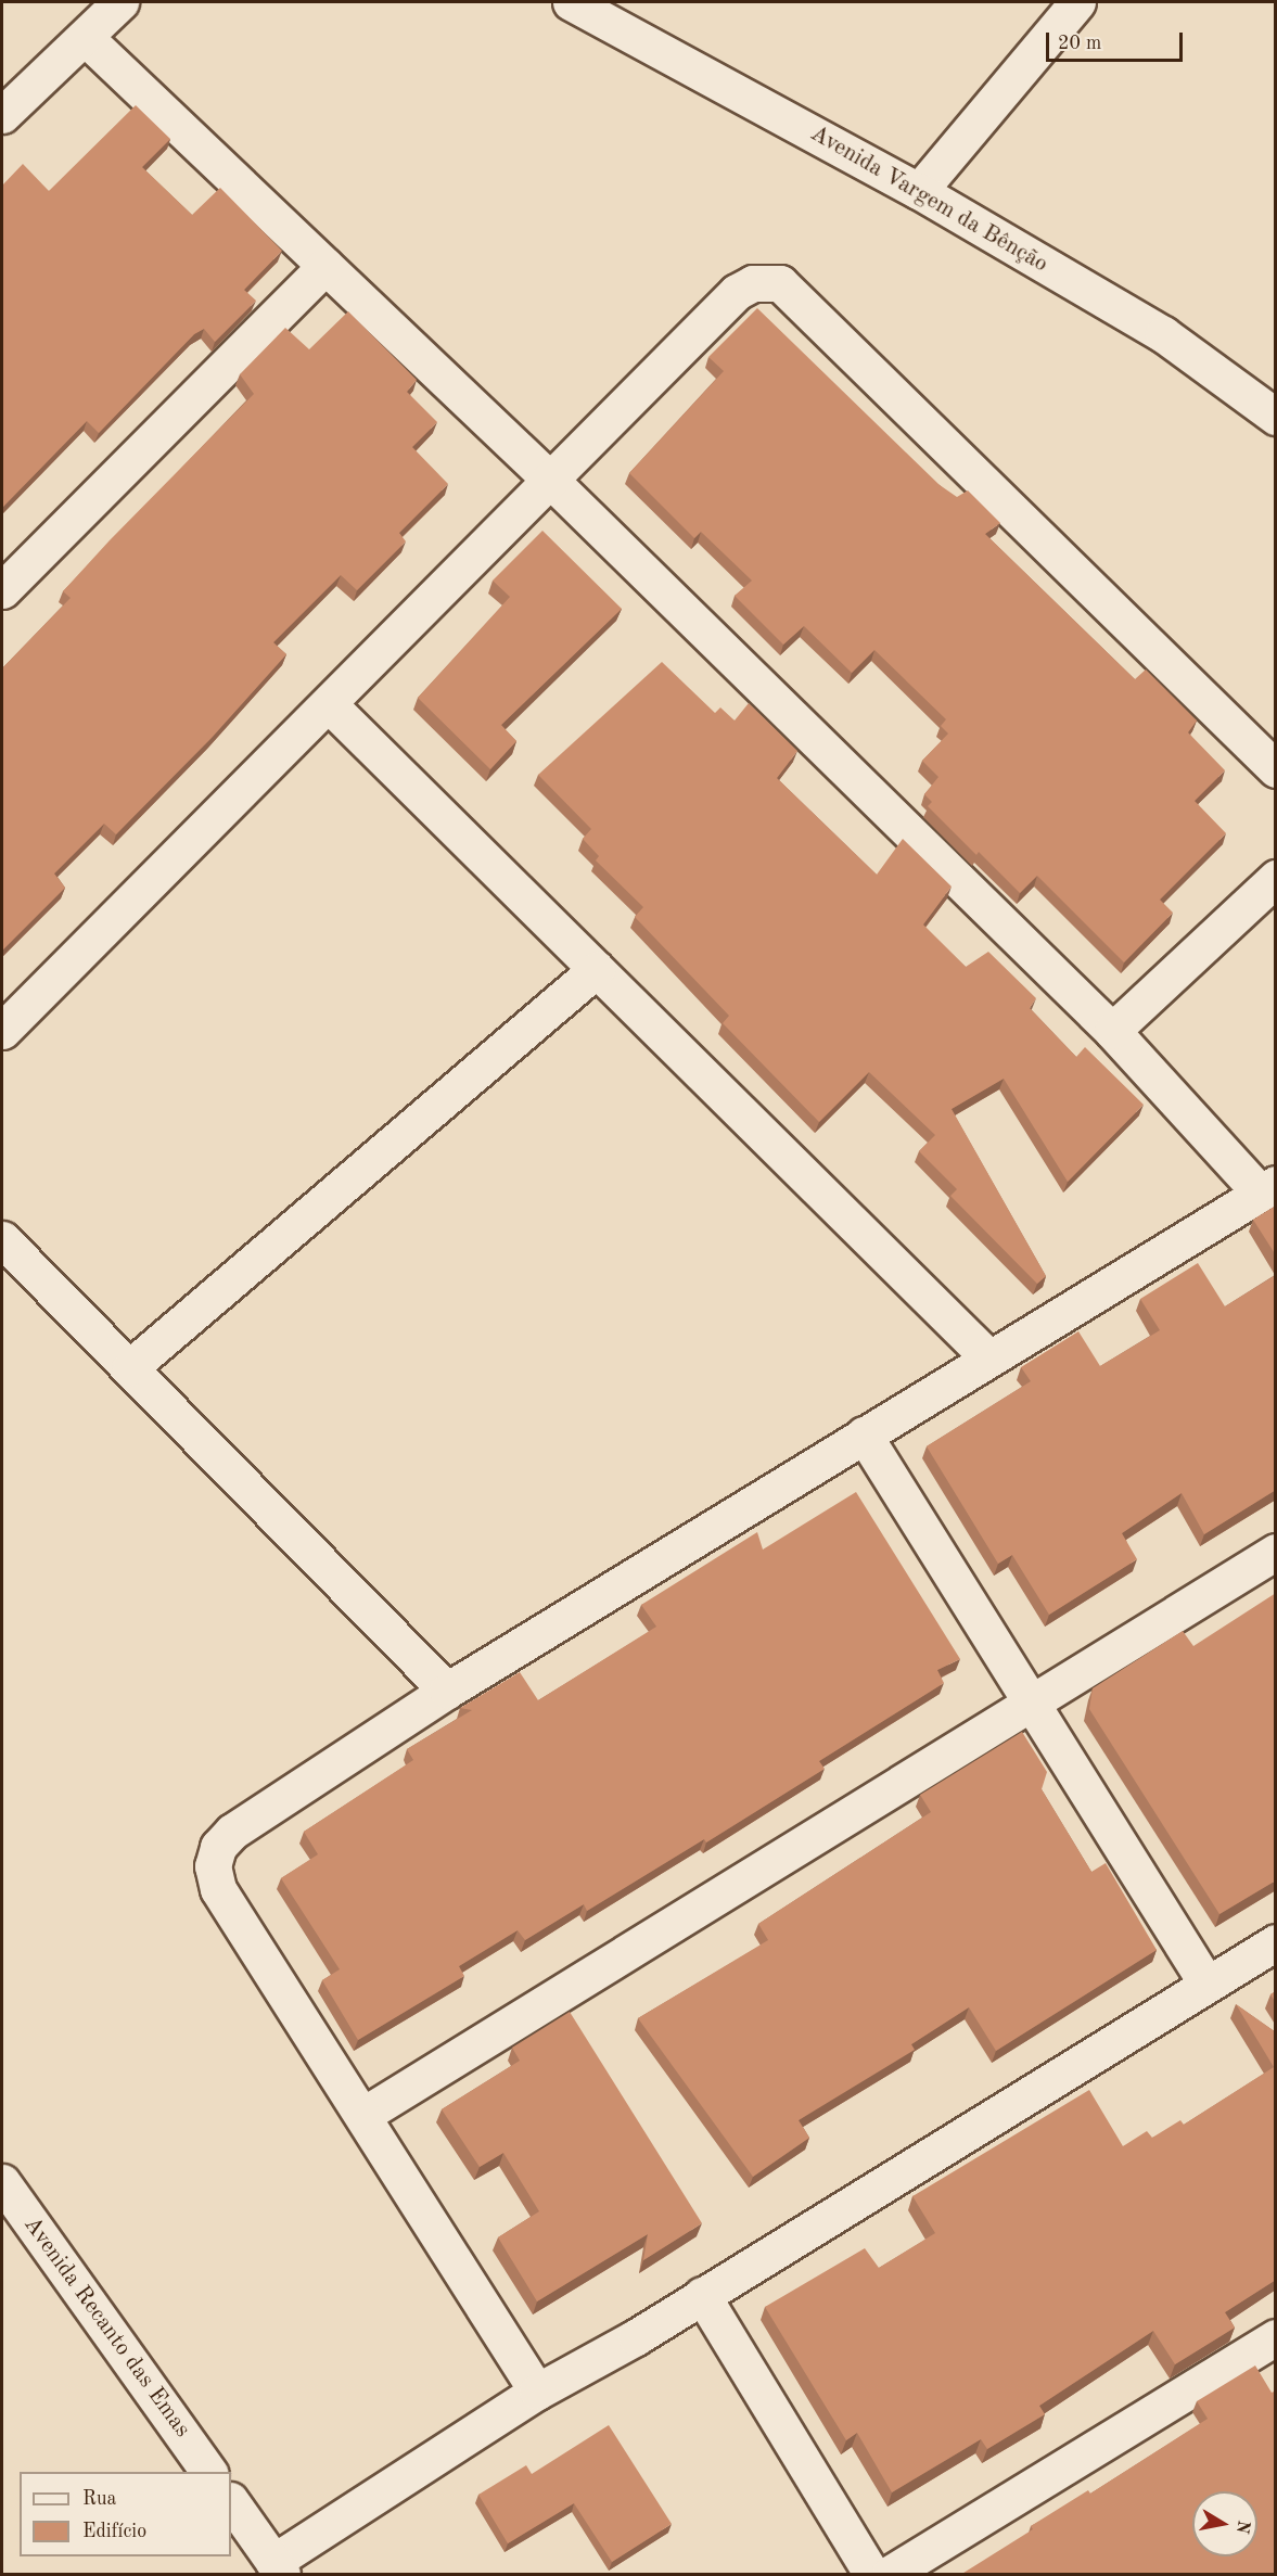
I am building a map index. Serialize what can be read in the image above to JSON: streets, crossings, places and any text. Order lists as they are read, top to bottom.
{
  "streets": {
    "street": ["Avenida Vargem da Bênção", "Avenida Recanto das Emas"]
  },
  "legend": ["Rua", "Edifício"],
  "scale_bar": "20 m",
  "north": "right"
}
